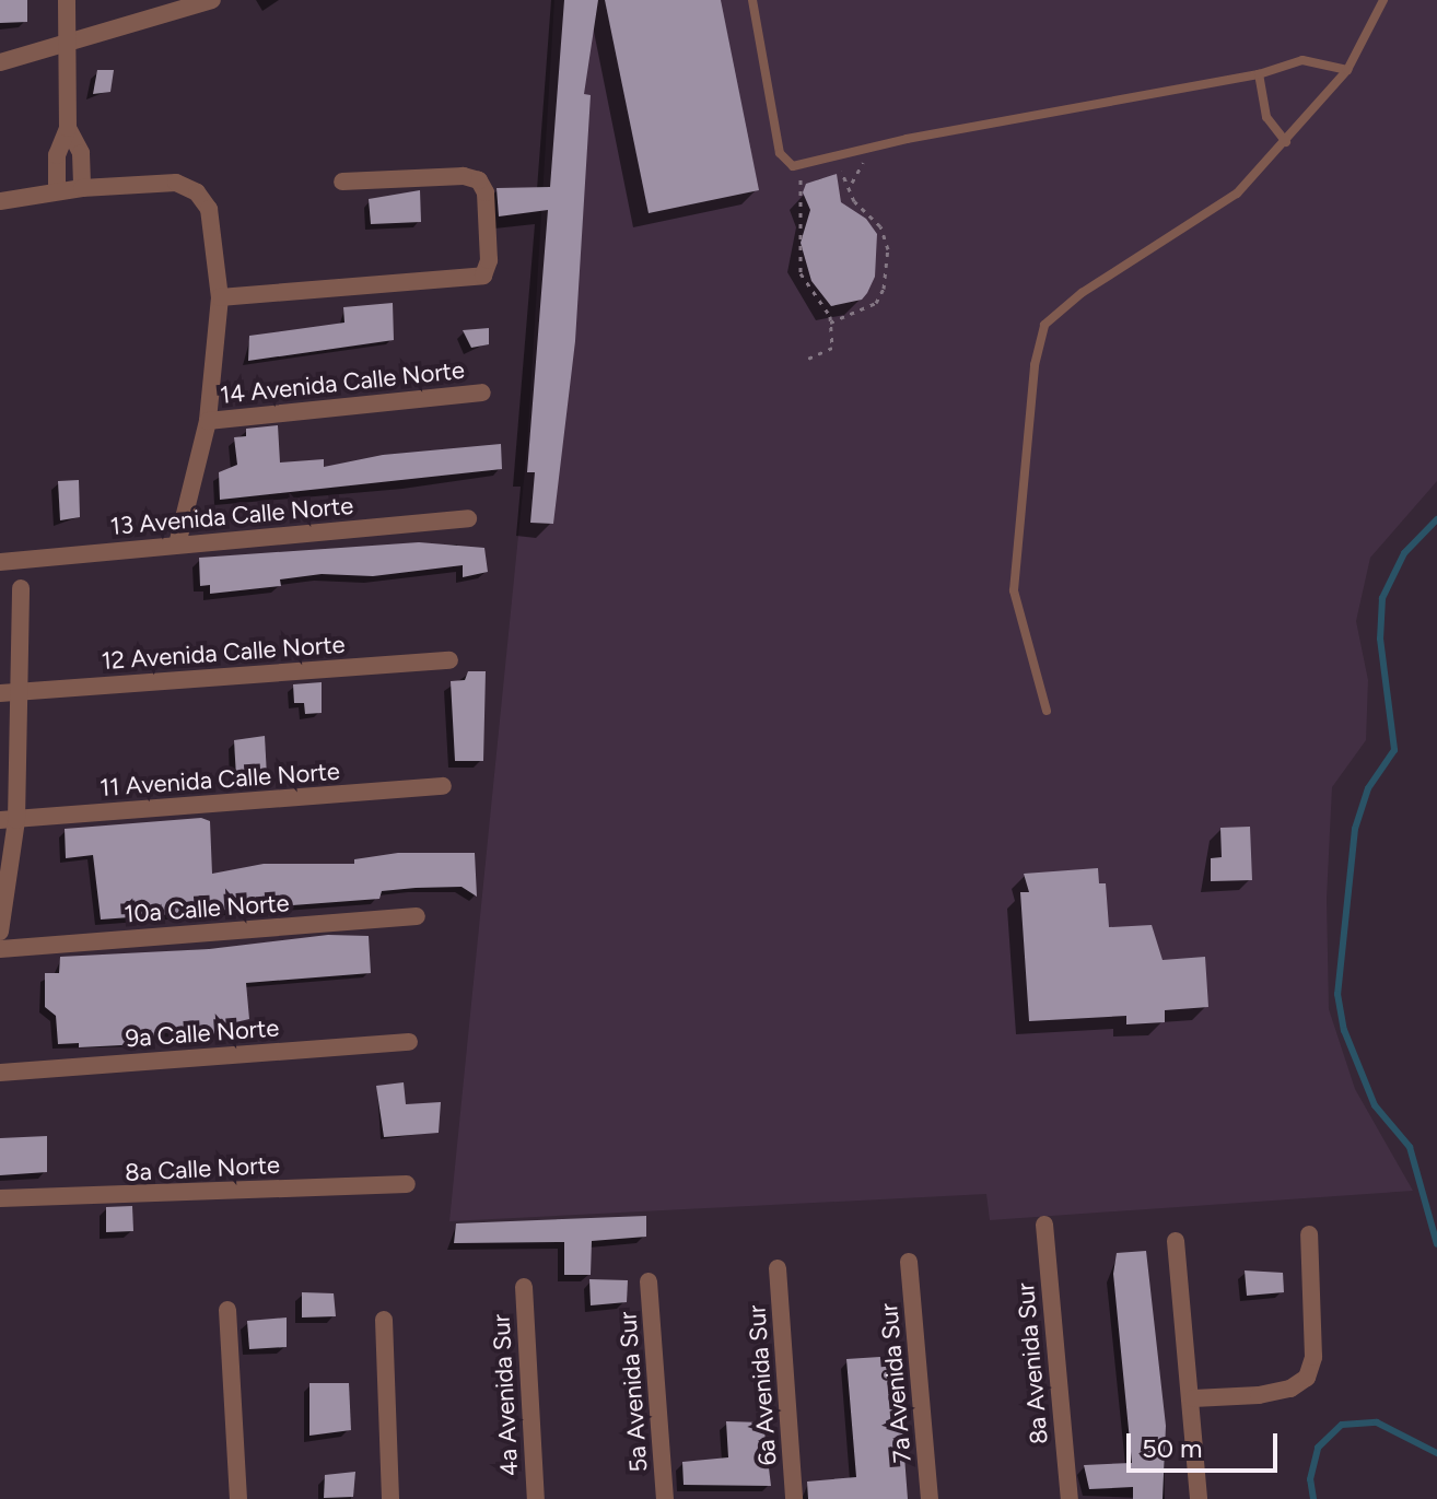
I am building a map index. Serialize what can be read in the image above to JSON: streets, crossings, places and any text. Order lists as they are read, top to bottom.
{
  "streets": {
    "street": [
      "14 Avenida Calle Norte",
      "13 Avenida Calle Norte",
      "12 Avenida Calle Norte",
      "11 Avenida Calle Norte",
      "10a Calle Norte",
      "9a Calle Norte",
      "8a Calle Norte",
      "8a Avenida Sur",
      "7a Avenida Sur",
      "6a Avenida Sur",
      "5a Avenida Sur",
      "4a Avenida Sur"
    ]
  },
  "scale_bar": "50 m"
}
